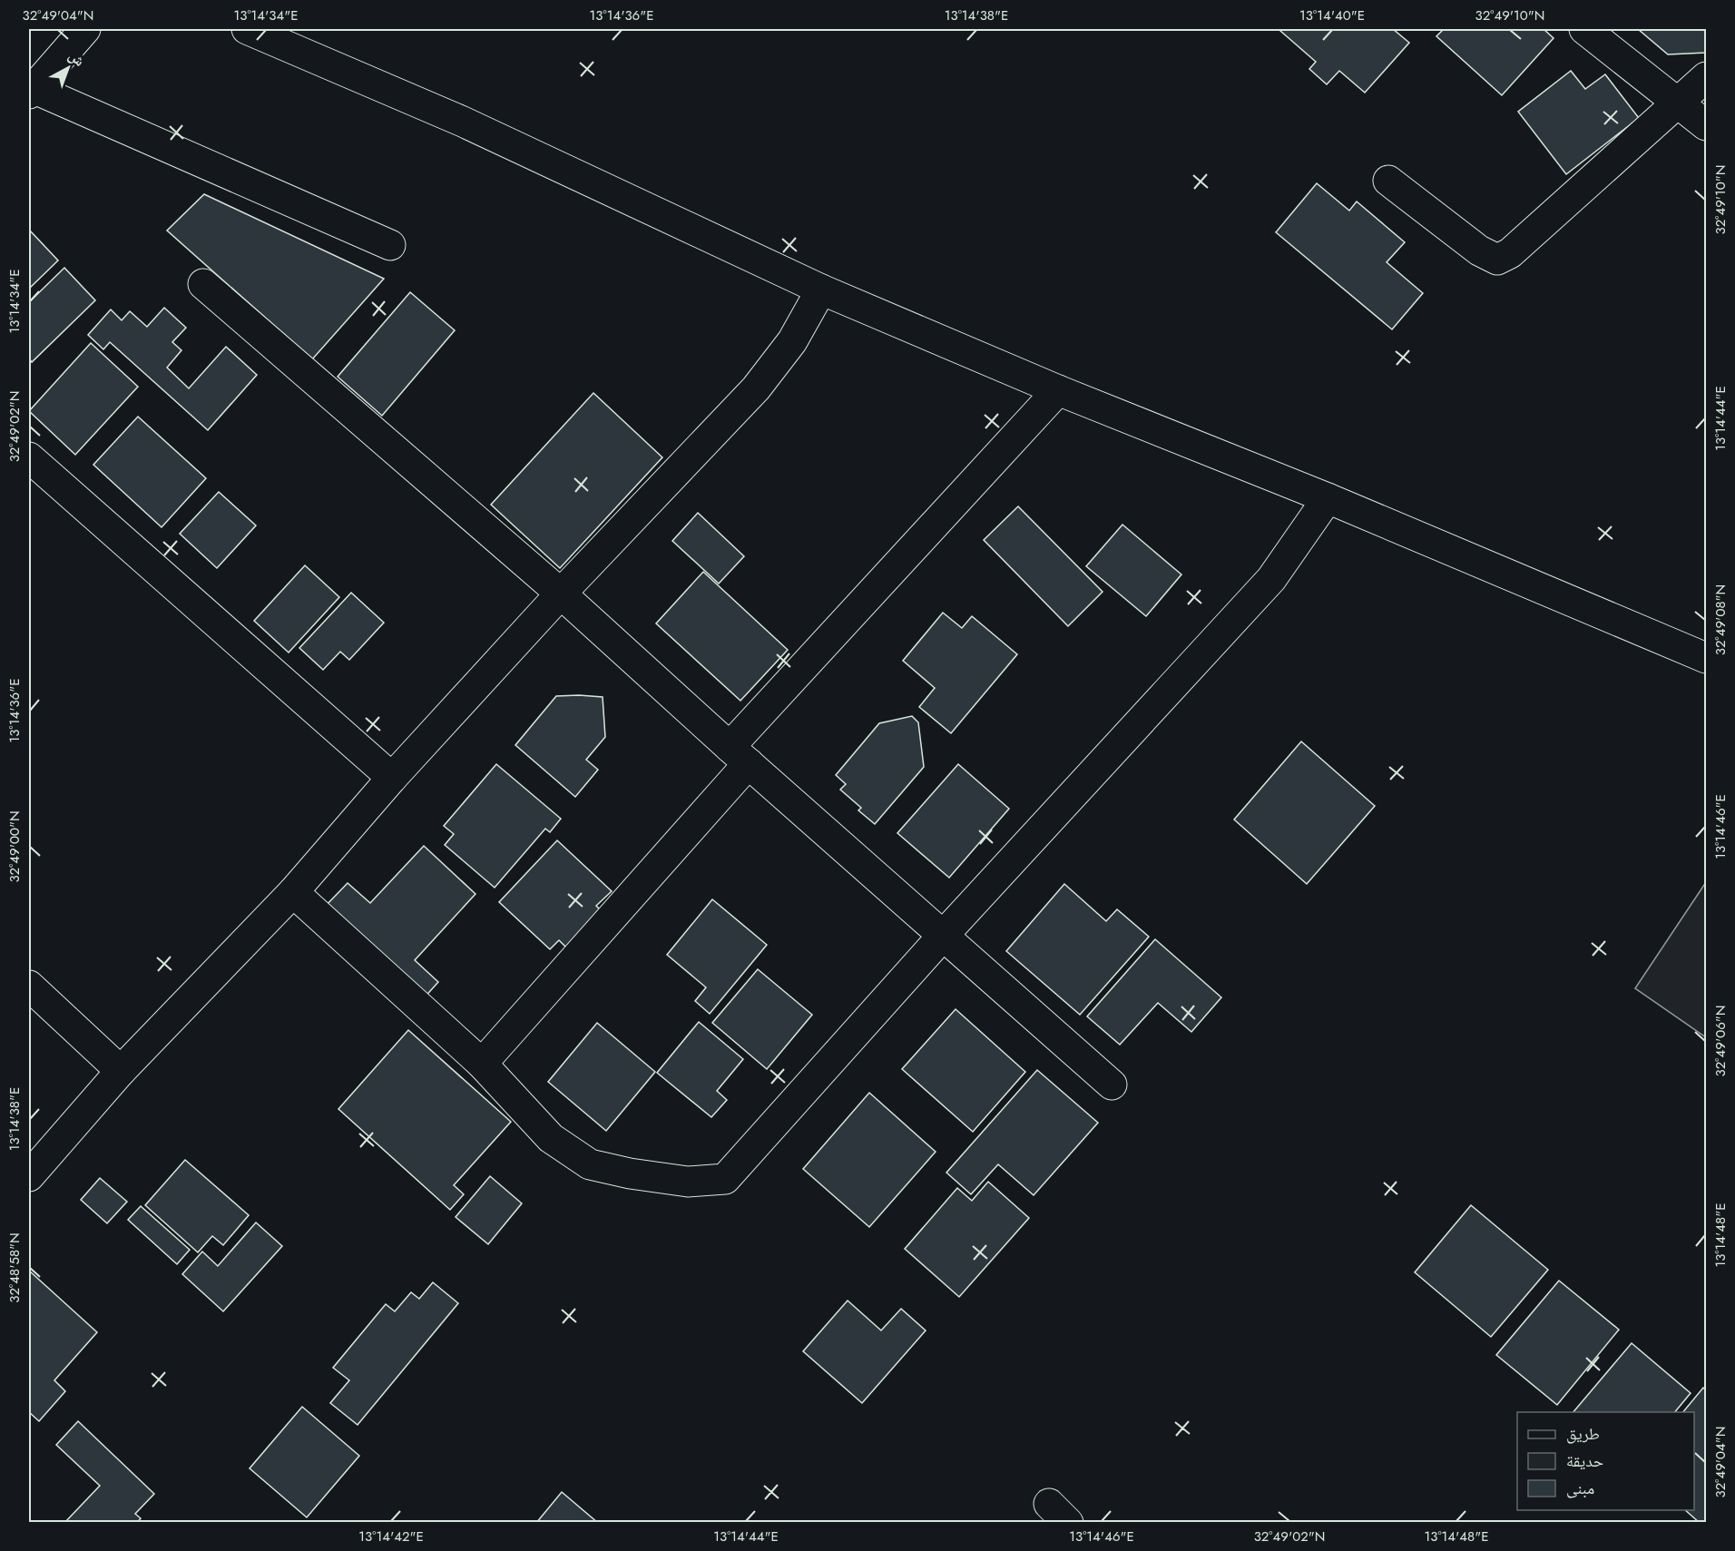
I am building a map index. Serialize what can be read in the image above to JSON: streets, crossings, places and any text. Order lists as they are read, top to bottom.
{
  "legend": ["طريق", "حديقة", "مبنى"],
  "north": "top right",
  "coordinates": [
    "32°49'04\"N",
    "13°14'34\"E",
    "13°14'36\"E",
    "13°14'38\"E",
    "13°14'40\"E",
    "32°49'10\"N",
    "13°14'44\"E",
    "32°49'02\"N",
    "32°49'08\"N",
    "13°14'46\"E",
    "32°49'00\"N",
    "32°49'06\"N",
    "13°14'48\"E",
    "32°48'58\"N",
    "13°14'42\"E"
  ]
}
